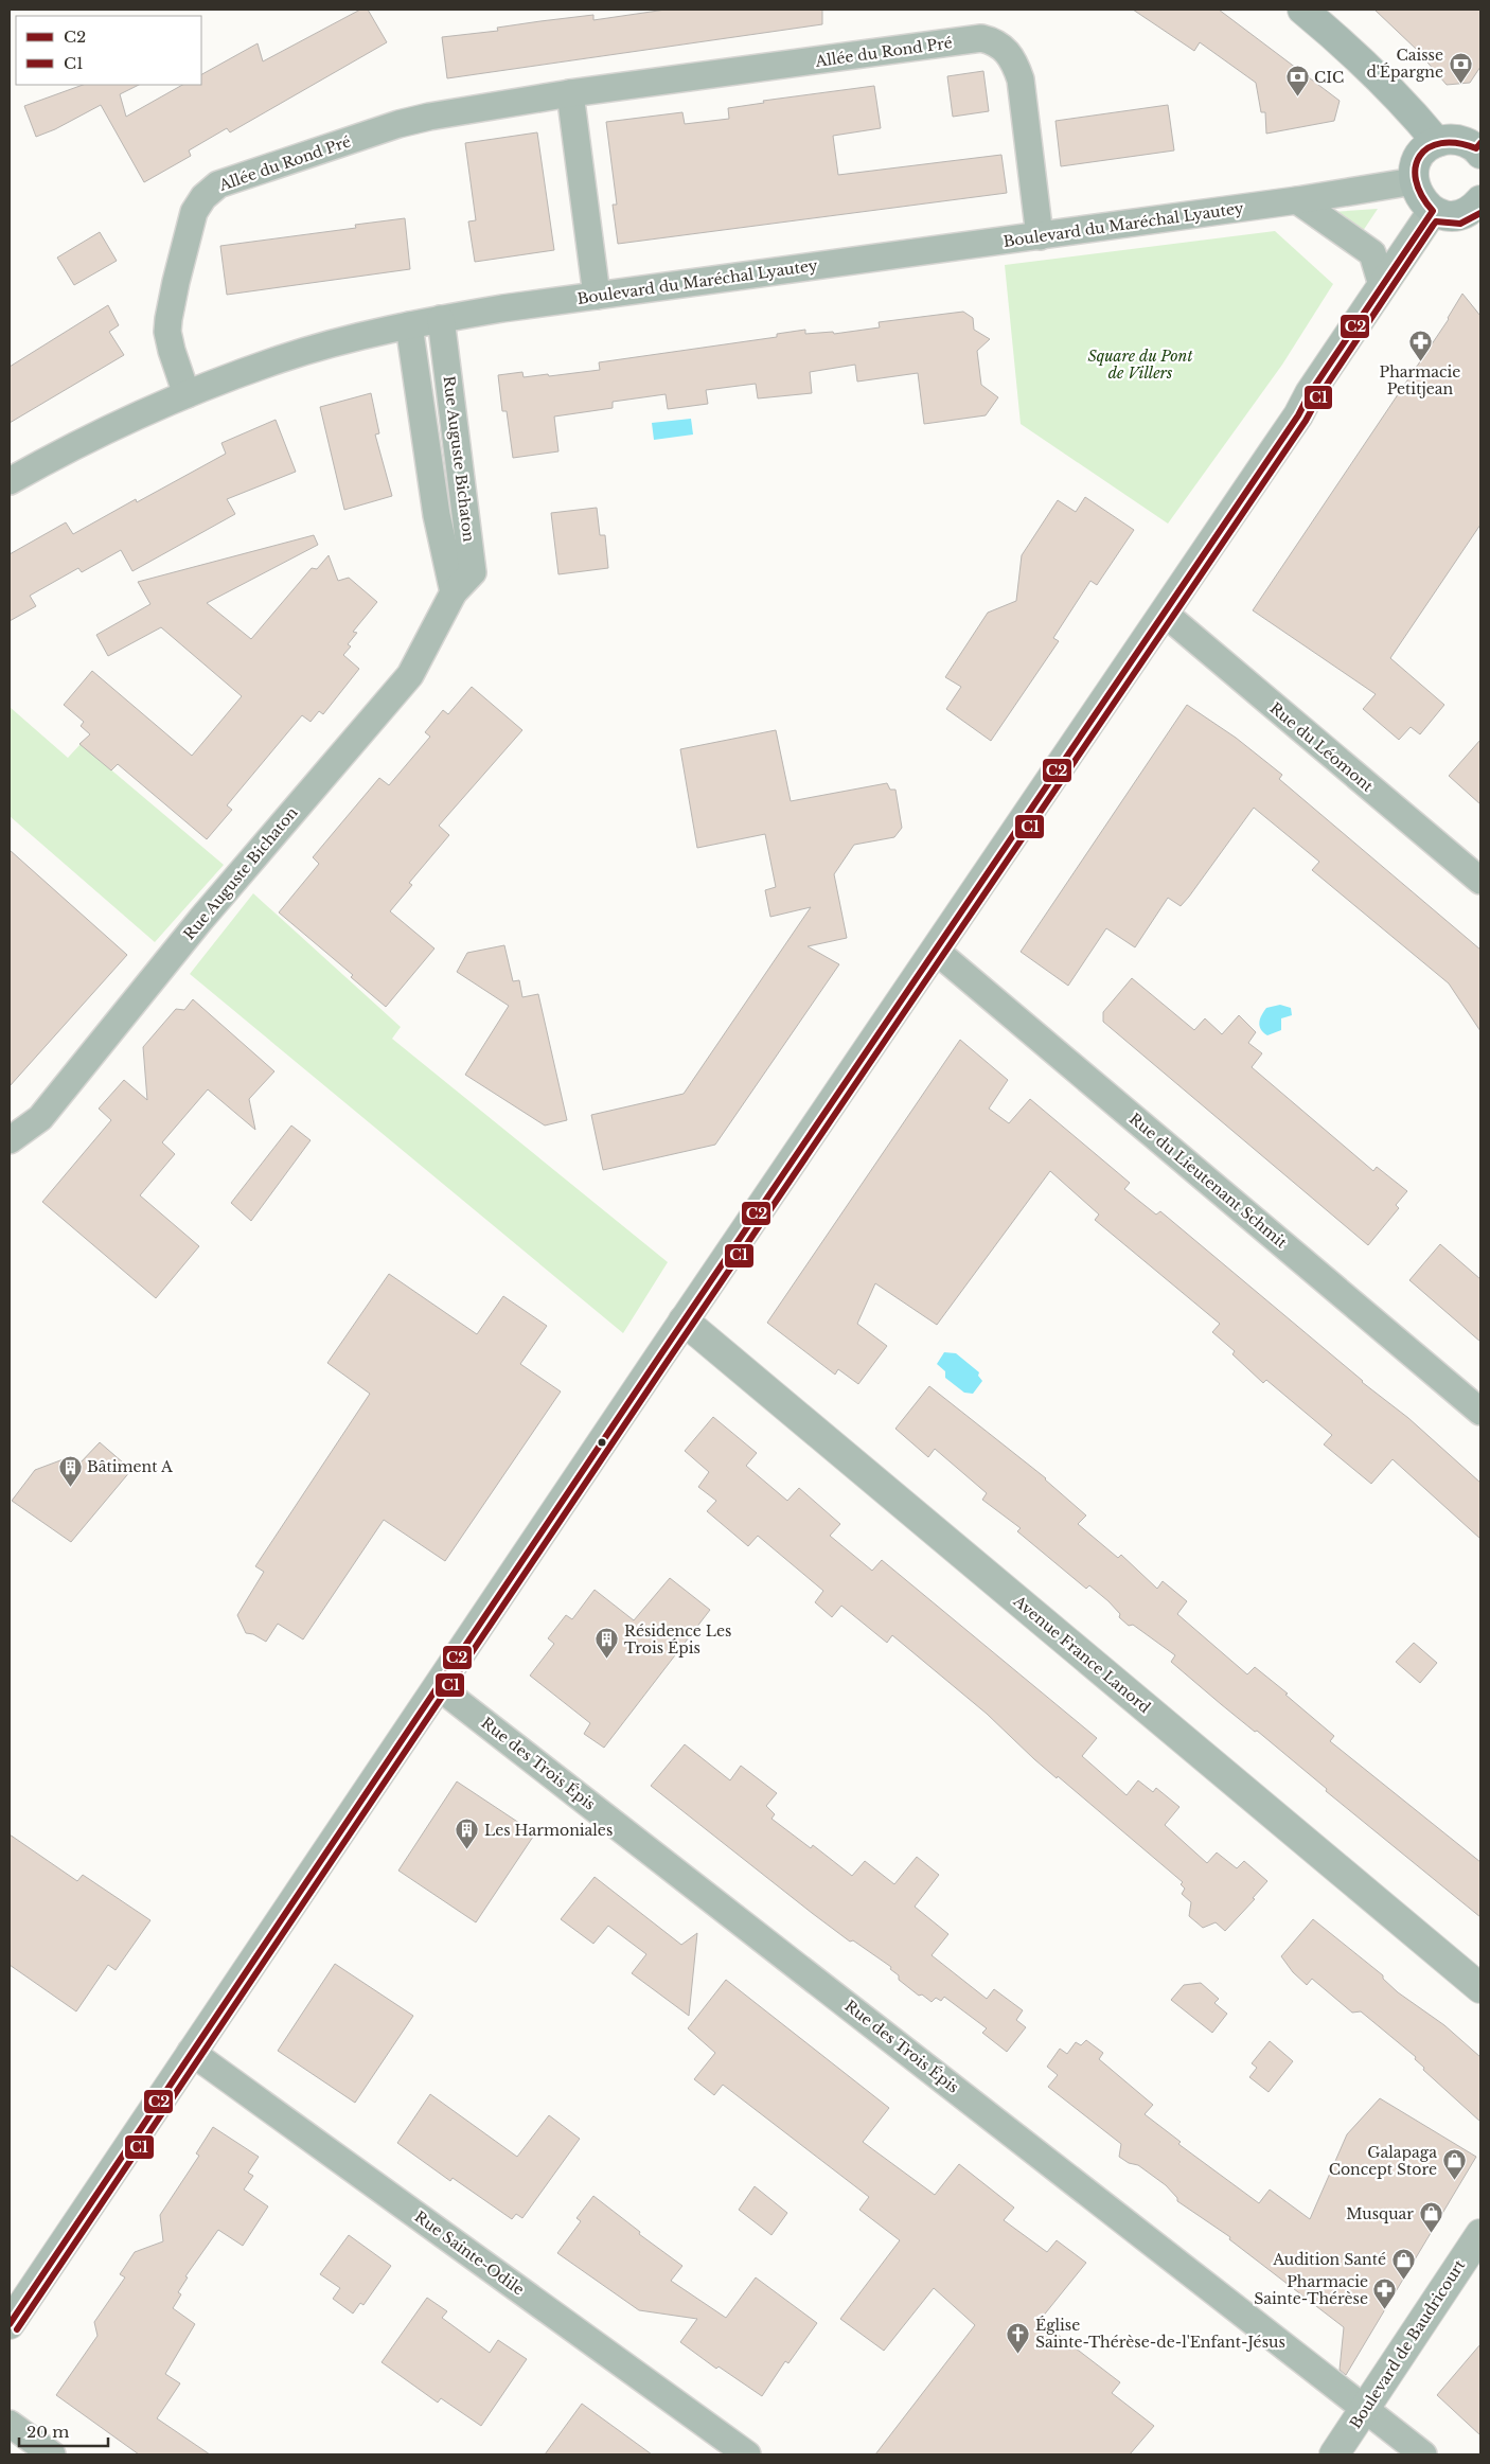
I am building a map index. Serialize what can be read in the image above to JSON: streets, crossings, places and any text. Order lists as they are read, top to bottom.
{
  "streets": {
    "street": [
      "Allée du Rond Pré",
      "Boulevard du Maréchal Lyautey",
      "Rue Auguste Bichaton",
      "Rue du Léomont",
      "Rue du Lieutenant Schmit",
      "Avenue France Lanord",
      "Rue des Trois Épis",
      "Rue Sainte-Odile",
      "Boulevard de Baudricourt"
    ]
  },
  "crossings": [
    ["Allée du Rond Pré", "Boulevard du Maréchal Lyautey"],
    ["Boulevard du Maréchal Lyautey", "Rue Auguste Bichaton"],
    ["Rue des Trois Épis", "Boulevard de Baudricourt"]
  ],
  "parks": ["Square du Pont de Villers"],
  "places": {
    "bank": ["Caisse d'Épargne", "CIC"],
    "pharmacy": ["Pharmacie Petitjean", "Pharmacie Sainte-Thérèse"],
    "building": ["Bâtiment A", "Résidence Les Trois Épis", "Les Harmoniales"],
    "shop": ["Galapaga Concept Store", "Musquar", "Audition Santé"],
    "church": ["Église Sainte-Thérèse-de-l'Enfant-Jésus"]
  },
  "lines": ["transit line C2", "transit line C1"],
  "legend": ["C2", "C1"],
  "scale_bar": "20 m"
}
